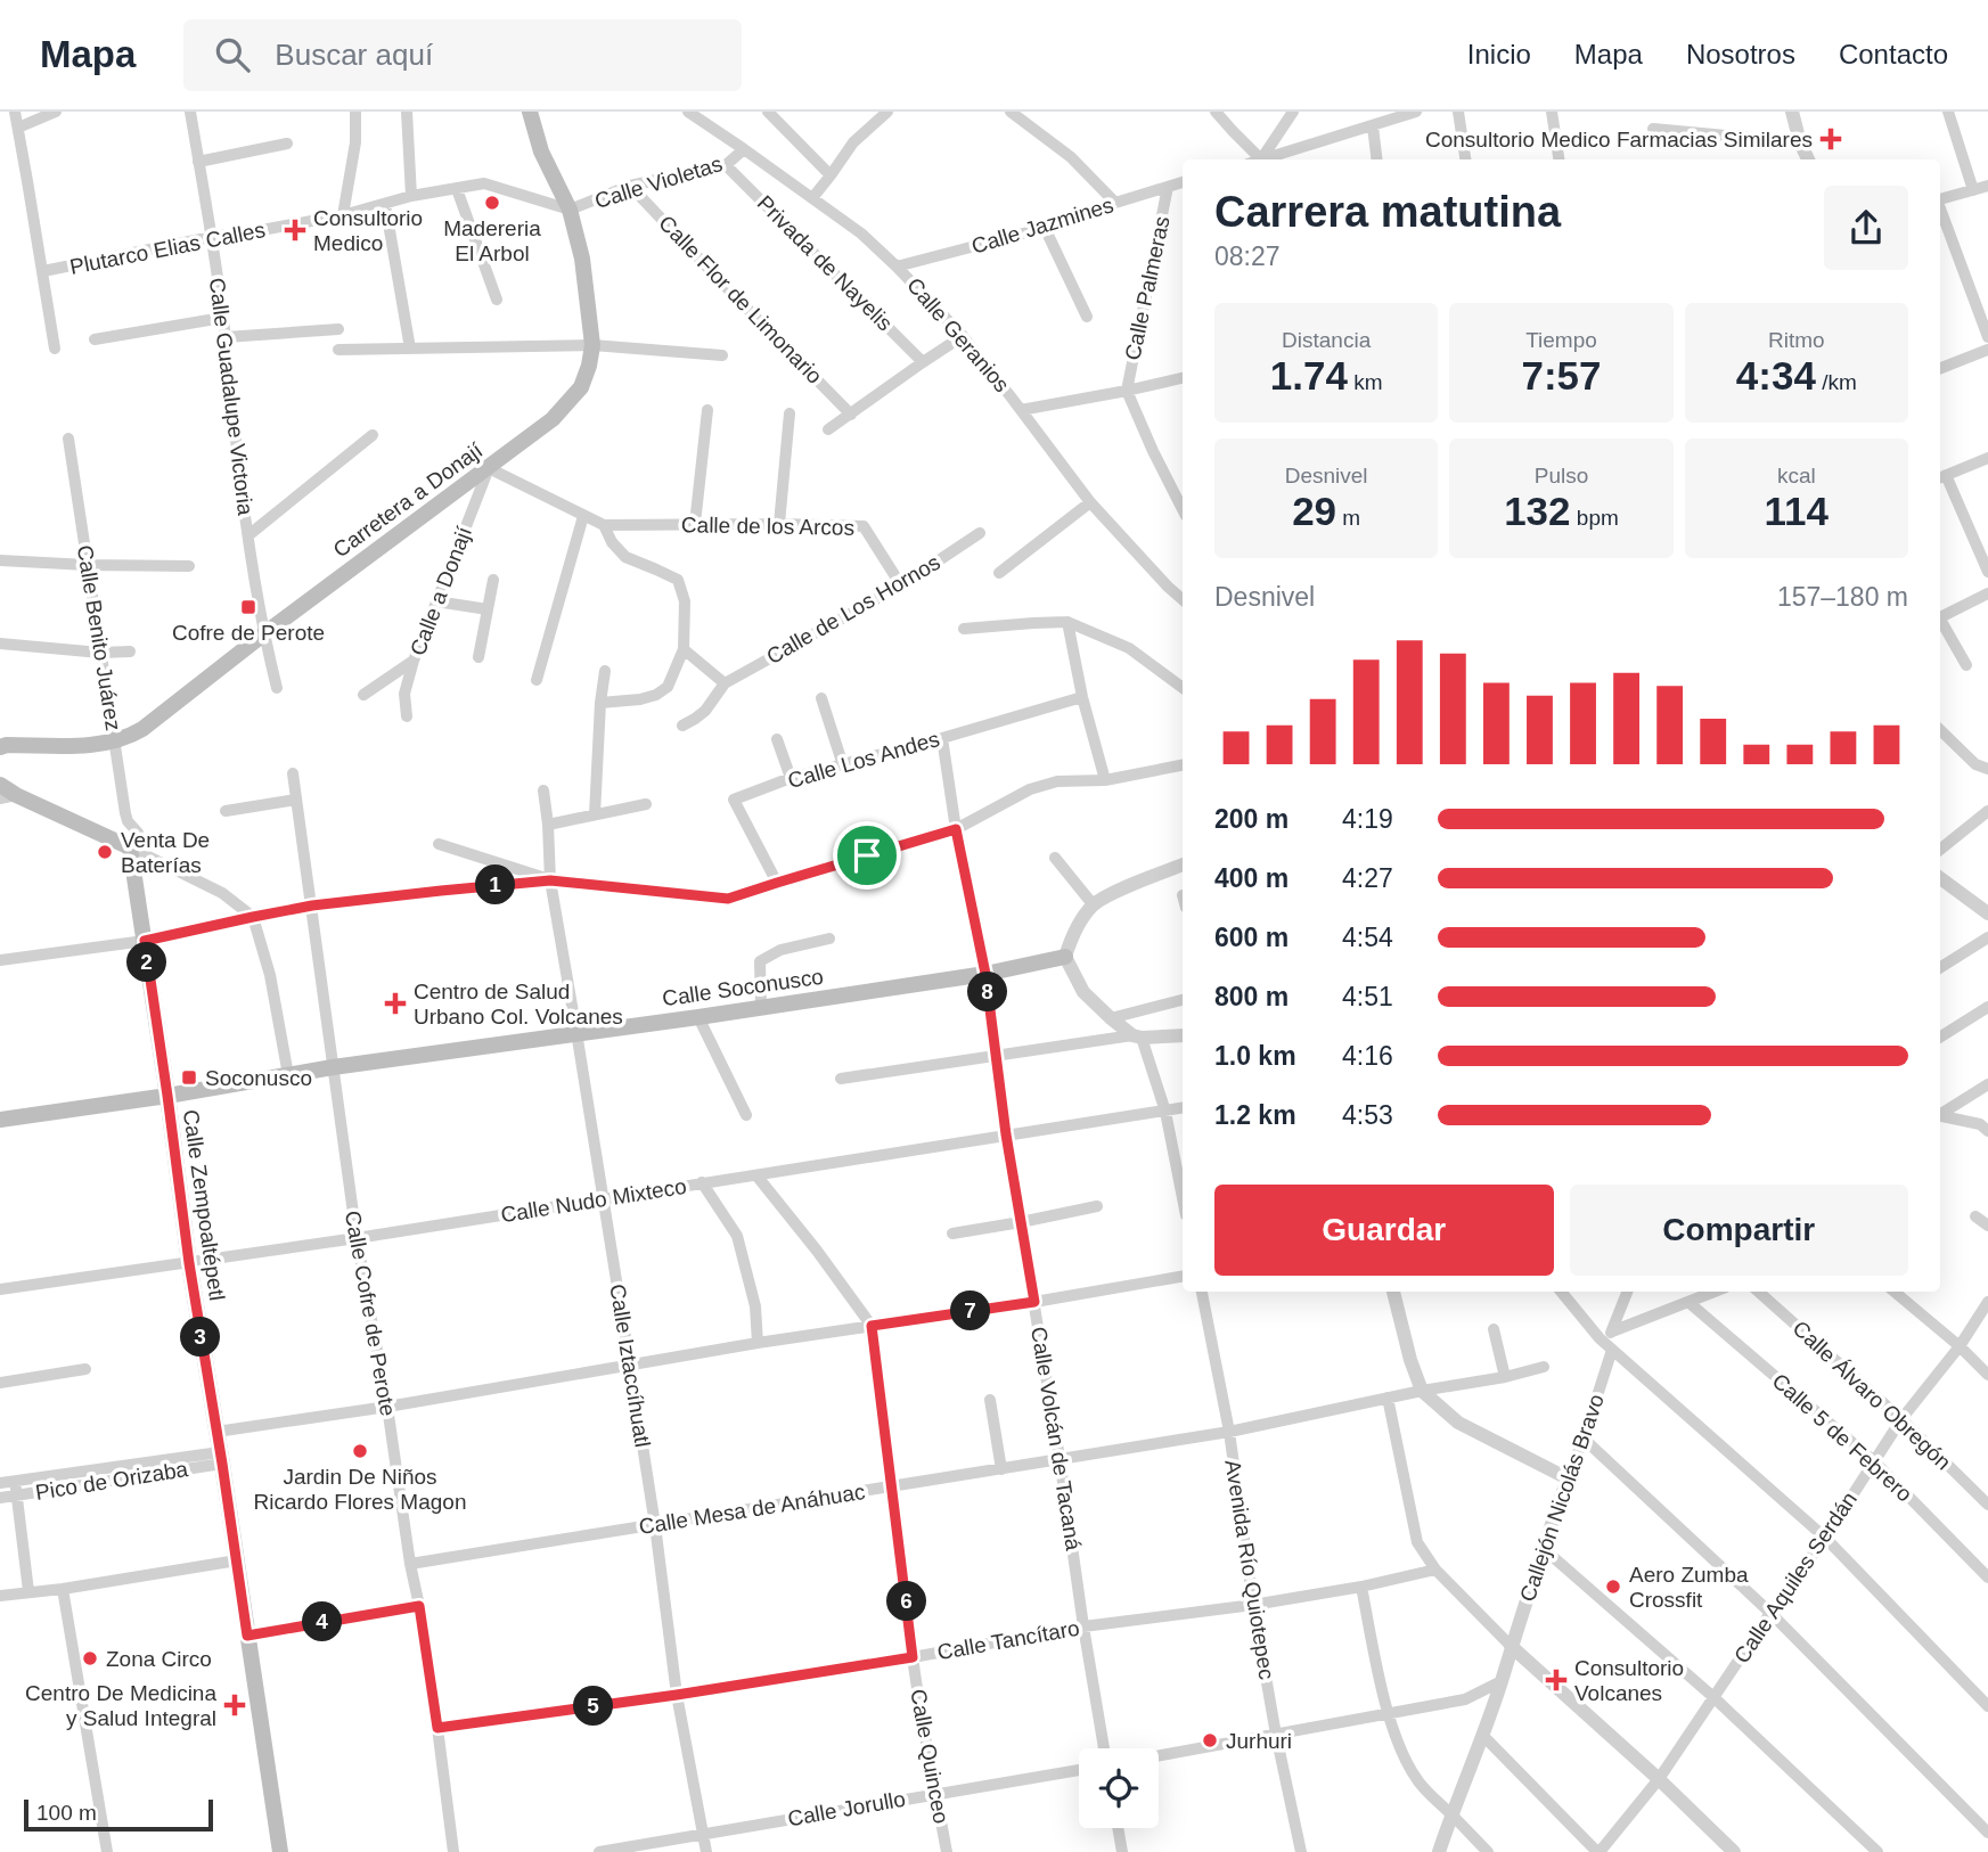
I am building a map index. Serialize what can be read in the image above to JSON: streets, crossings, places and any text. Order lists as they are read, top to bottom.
{
  "streets": {
    "main road": ["Carretera a Donají", "Calle Soconusco", "Calle Zempoaltépetl"],
    "street": [
      "Calle Violetas",
      "Calle Jazmines",
      "Plutarco Elias Calles",
      "Privada de Nayelis",
      "Calle Palmeras",
      "Calle Flor de Limonario",
      "Calle Geranios",
      "Calle Guadalupe Victoria",
      "Calle de los Arcos",
      "Calle a Donají",
      "Calle de Los Hornos",
      "Calle Benito Juárez",
      "Calle Los Andes",
      "Calle Nudo Mixteco",
      "Calle Cofre de Perote",
      "Calle Iztaccíhuatl",
      "Calle Álvaro Obregón",
      "Calle 5 de Febrero",
      "Calle Volcán de Tacaná",
      "Pico de Orizaba",
      "Callejón Nicolás Bravo",
      "Calle Mesa de Anáhuac",
      "Avenida Río Quiotepec",
      "Calle Aquiles Serdán",
      "Calle Tancítaro",
      "Calle Quinceo",
      "Calle Jorullo"
    ]
  },
  "crossings": [
    ["Calle Violetas", "Plutarco Elias Calles"],
    ["Calle Violetas", "Privada de Nayelis"],
    ["Calle Violetas", "Calle Flor de Limonario"],
    ["Calle Violetas", "Calle Geranios"],
    ["Calle Violetas", "Carretera a Donají"],
    ["Calle Jazmines", "Calle Palmeras"],
    ["Calle Jazmines", "Calle Geranios"],
    ["Plutarco Elias Calles", "Calle Guadalupe Victoria"],
    ["Plutarco Elias Calles", "Carretera a Donají"],
    ["Calle Guadalupe Victoria", "Carretera a Donají"],
    ["Carretera a Donají", "Calle de los Arcos"],
    ["Carretera a Donají", "Calle a Donají"],
    ["Carretera a Donají", "Calle Benito Juárez"],
    ["Calle de los Arcos", "Calle a Donají"],
    ["Calle de los Arcos", "Calle de Los Hornos"],
    ["Calle Benito Juárez", "Calle Zempoaltépetl"],
    ["Calle Los Andes", "Calle Volcán de Tacaná"],
    ["Calle Soconusco", "Calle Zempoaltépetl"],
    ["Calle Soconusco", "Calle Cofre de Perote"],
    ["Calle Soconusco", "Calle Iztaccíhuatl"],
    ["Calle Soconusco", "Calle Volcán de Tacaná"],
    ["Calle Nudo Mixteco", "Calle Zempoaltépetl"],
    ["Calle Nudo Mixteco", "Calle Cofre de Perote"],
    ["Calle Nudo Mixteco", "Calle Iztaccíhuatl"],
    ["Calle Nudo Mixteco", "Calle Volcán de Tacaná"],
    ["Calle Nudo Mixteco", "Calle Quinceo"],
    ["Calle Zempoaltépetl", "Pico de Orizaba"],
    ["Calle Cofre de Perote", "Calle Mesa de Anáhuac"],
    ["Calle Cofre de Perote", "Calle Tancítaro"],
    ["Calle Iztaccíhuatl", "Calle Mesa de Anáhuac"],
    ["Calle Iztaccíhuatl", "Calle Tancítaro"],
    ["Calle Iztaccíhuatl", "Calle Jorullo"],
    ["Calle Álvaro Obregón", "Calle Aquiles Serdán"],
    ["Calle 5 de Febrero", "Calle Aquiles Serdán"],
    ["Calle Volcán de Tacaná", "Calle Mesa de Anáhuac"],
    ["Calle Volcán de Tacaná", "Calle Tancítaro"],
    ["Calle Mesa de Anáhuac", "Avenida Río Quiotepec"],
    ["Calle Mesa de Anáhuac", "Calle Quinceo"],
    ["Avenida Río Quiotepec", "Calle Tancítaro"],
    ["Calle Tancítaro", "Calle Quinceo"],
    ["Calle Quinceo", "Calle Jorullo"]
  ],
  "places": {
    "health": [
      "Consultorio Medico Farmacias Similares",
      "Consultorio Medico",
      "Centro de Salud Urbano Col. Volcanes",
      "Consultorio Volcanes",
      "Centro De Medicina y Salud Integral"
    ],
    "other": [
      "Madereria El Arbol",
      "Venta De Baterías",
      "Jardin De Niños Ricardo Flores Magon",
      "Aero Zumba Crossfit",
      "Zona Circo",
      "Jurhuri"
    ],
    "transit": ["Cofre de Perote", "Soconusco"]
  },
  "scale_bar": "100 m",
  "page": {
    "header": "Mapa",
    "search": "Buscar aquí",
    "nav": [
      "Inicio",
      "Mapa",
      "Nosotros",
      "Contacto"
    ],
    "heading": ["Carrera matutina", "08:27"],
    "stats": [
      ["Distancia", "1.74 km"],
      ["Tiempo", "7:57"],
      ["Ritmo", "4:34 /km"],
      ["Desnivel", "29 m"],
      ["Pulso", "132 bpm"],
      ["kcal", "114"]
    ],
    "chart": ["Desnivel", "157–180 m"],
    "list": [
      {
        "name": "200 m",
        "note": "4:19"
      },
      {
        "name": "400 m",
        "note": "4:27"
      },
      {
        "name": "600 m",
        "note": "4:54"
      },
      {
        "name": "800 m",
        "note": "4:51"
      },
      {
        "name": "1.0 km",
        "note": "4:16"
      },
      {
        "name": "1.2 km",
        "note": "4:53"
      }
    ],
    "pins": [
      "1",
      "2",
      "8",
      "7",
      "3",
      "6",
      "4",
      "5"
    ],
    "buttons": ["Guardar", "Compartir"],
    "scale": "100 m"
  }
}
